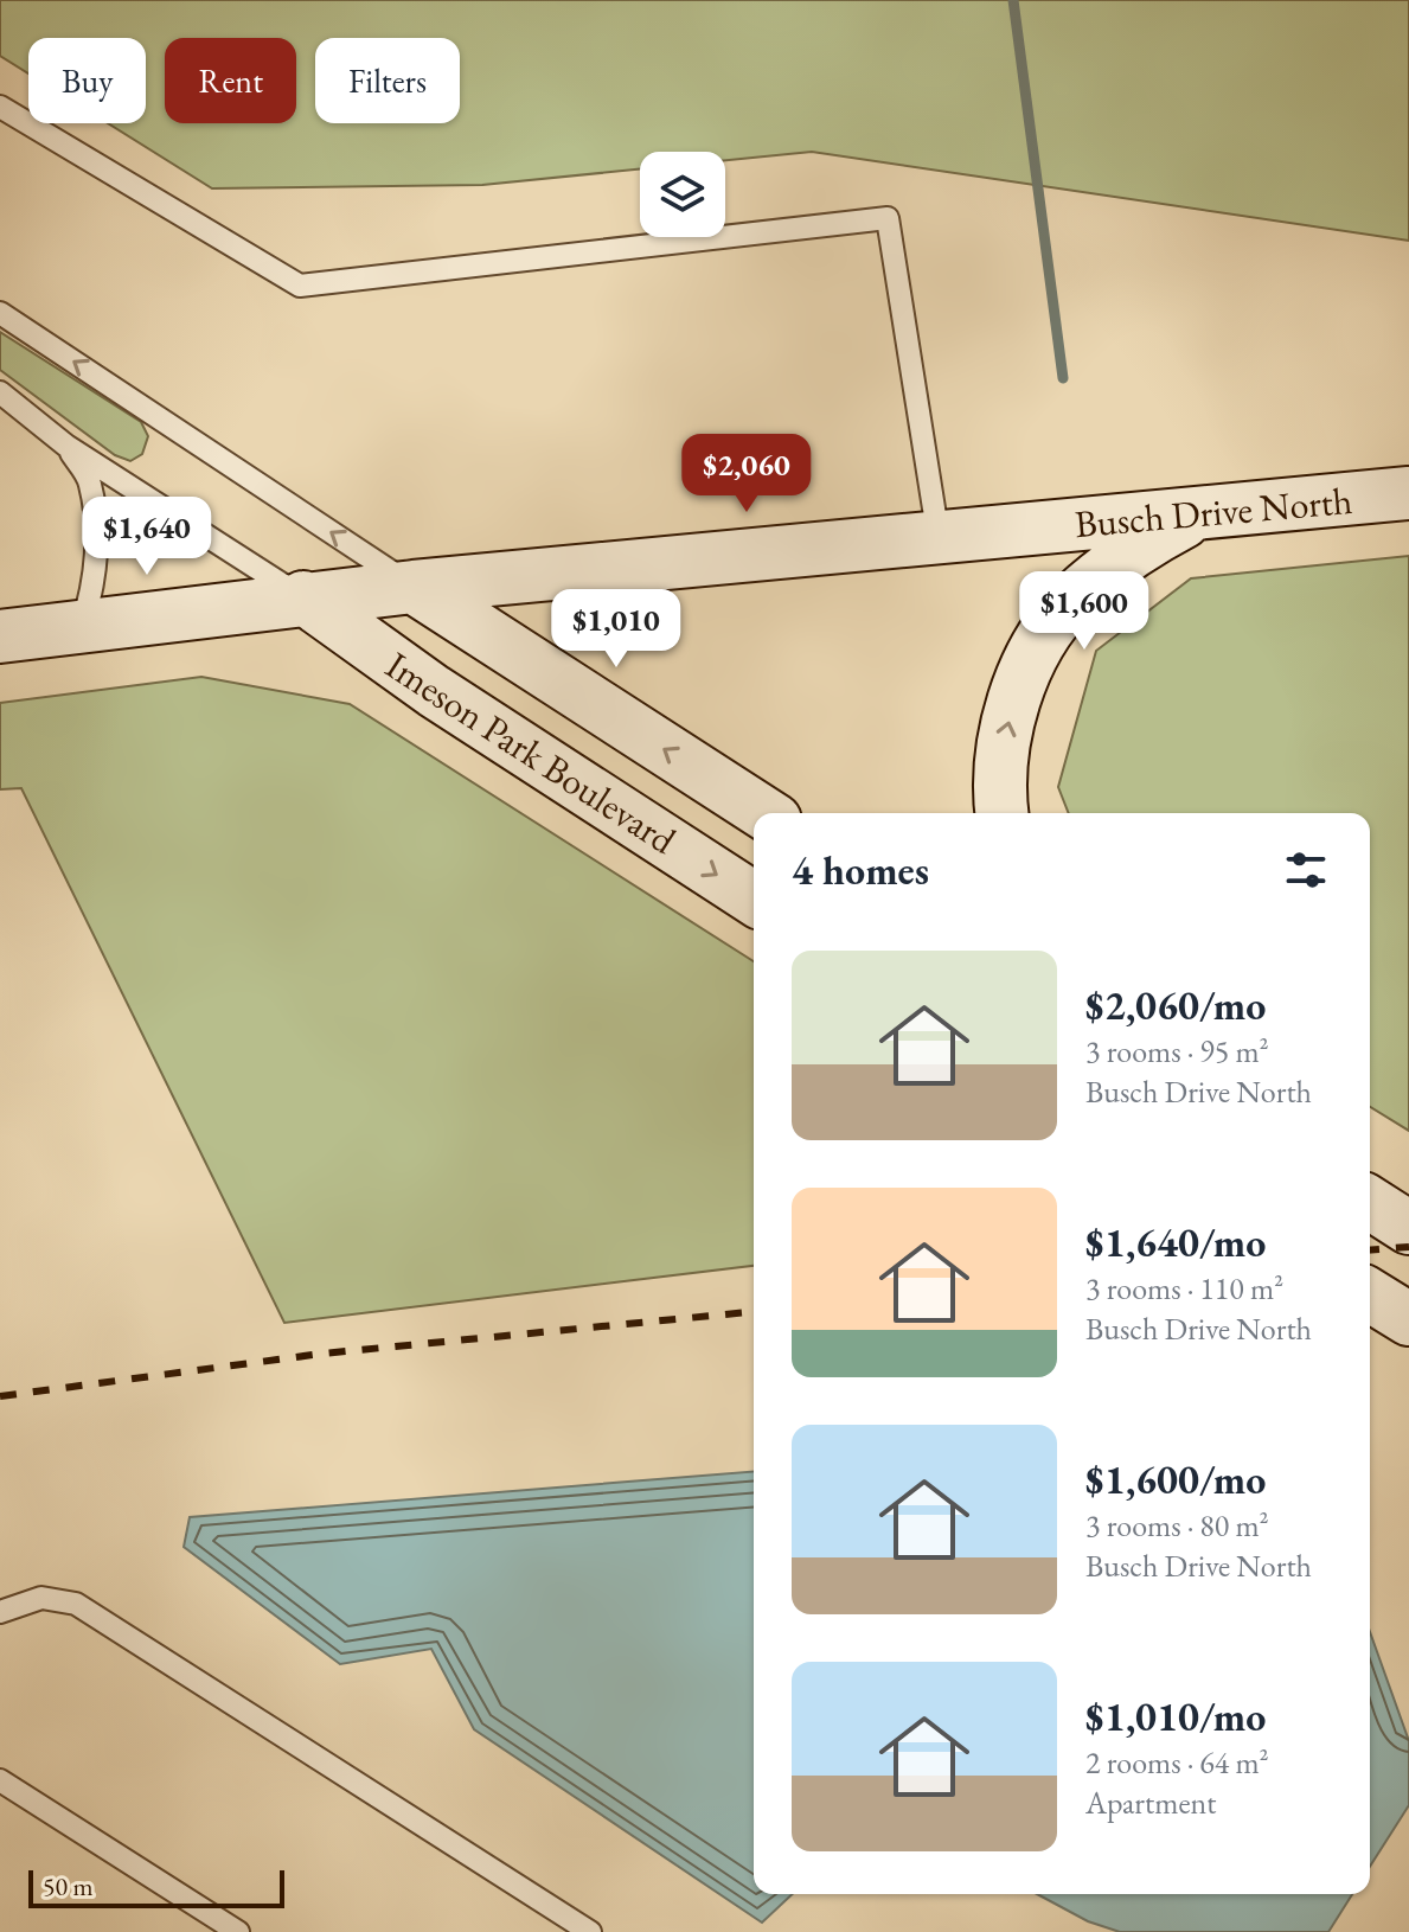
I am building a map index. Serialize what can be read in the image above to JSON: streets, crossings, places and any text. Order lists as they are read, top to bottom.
{
  "streets": {
    "street": ["Busch Drive North", "Imeson Park Boulevard"]
  },
  "crossings": [
    ["Busch Drive North", "Imeson Park Boulevard"]
  ],
  "scale_bar": "50 m",
  "page": {
    "chip": ["Buy", "Rent", "Filters"],
    "price": [
      "$2,060",
      "$1,640",
      "$1,600",
      "$1,010"
    ],
    "heading": "4 homes",
    "list": [
      {
        "name": "$2,060/mo",
        "note": "3 rooms · 95 m² · Busch Drive North"
      },
      {
        "name": "$1,640/mo",
        "note": "3 rooms · 110 m² · Busch Drive North"
      },
      {
        "name": "$1,600/mo",
        "note": "3 rooms · 80 m² · Busch Drive North"
      },
      {
        "name": "$1,010/mo",
        "note": "2 rooms · 64 m² · Apartment"
      }
    ],
    "scale": "50 m"
  }
}
